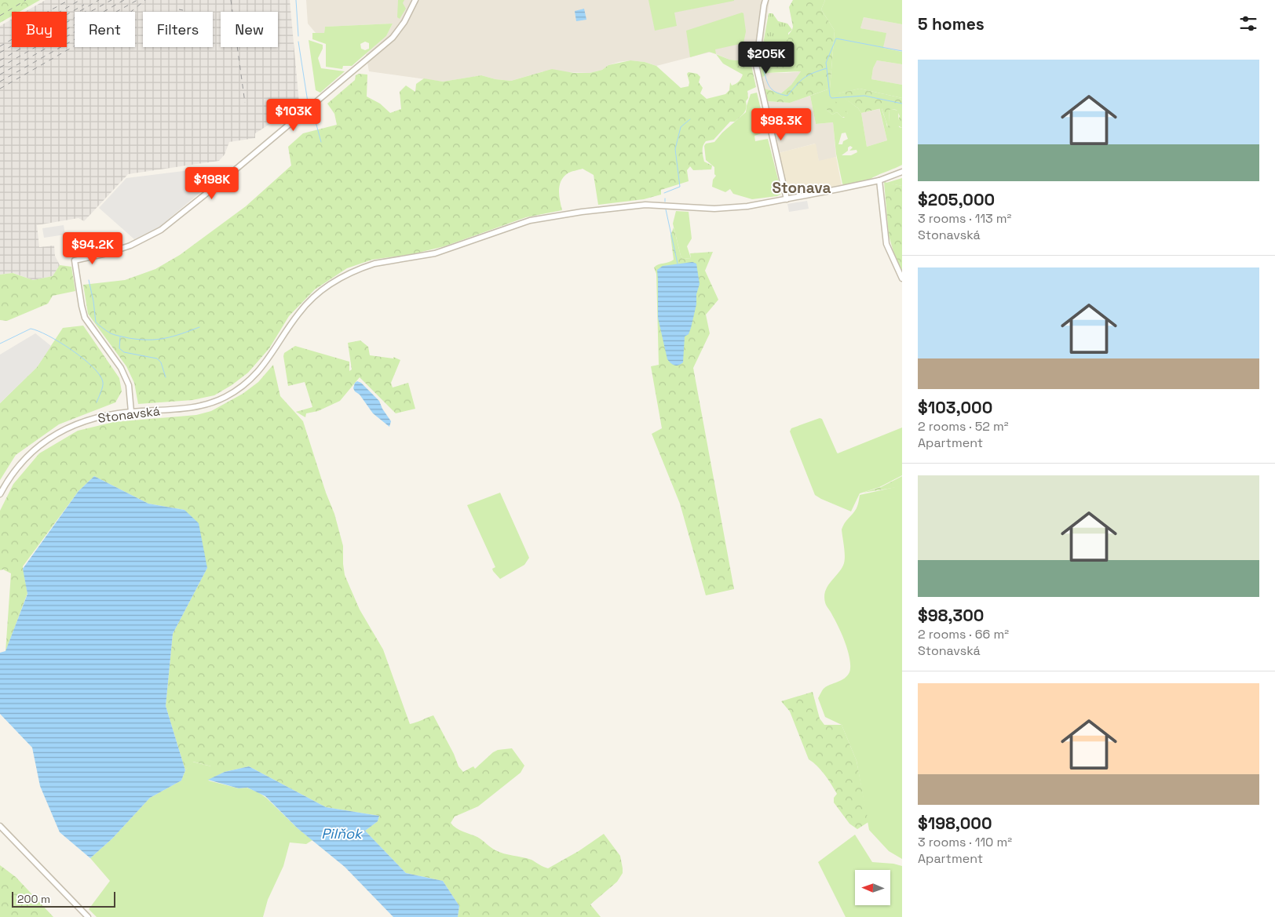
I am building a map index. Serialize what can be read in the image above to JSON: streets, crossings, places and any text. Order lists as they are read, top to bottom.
{
  "streets": {
    "street": ["Stonavská"]
  },
  "districts": ["Stonava"],
  "water": ["Pilňok"],
  "scale_bar": "200 m",
  "north": "left",
  "page": {
    "heading": "5 homes",
    "chip": [
      "Buy",
      "Rent",
      "Filters",
      "New"
    ],
    "price": [
      "$205K",
      "$103K",
      "$98.3K",
      "$198K",
      "$94.2K"
    ],
    "list": [
      {
        "name": "$205,000",
        "note": "3 rooms · 113 m² · Stonavská"
      },
      {
        "name": "$103,000",
        "note": "2 rooms · 52 m² · Apartment"
      },
      {
        "name": "$98,300",
        "note": "2 rooms · 66 m² · Stonavská"
      },
      {
        "name": "$198,000",
        "note": "3 rooms · 110 m² · Apartment"
      }
    ],
    "scale": "200 m"
  }
}
